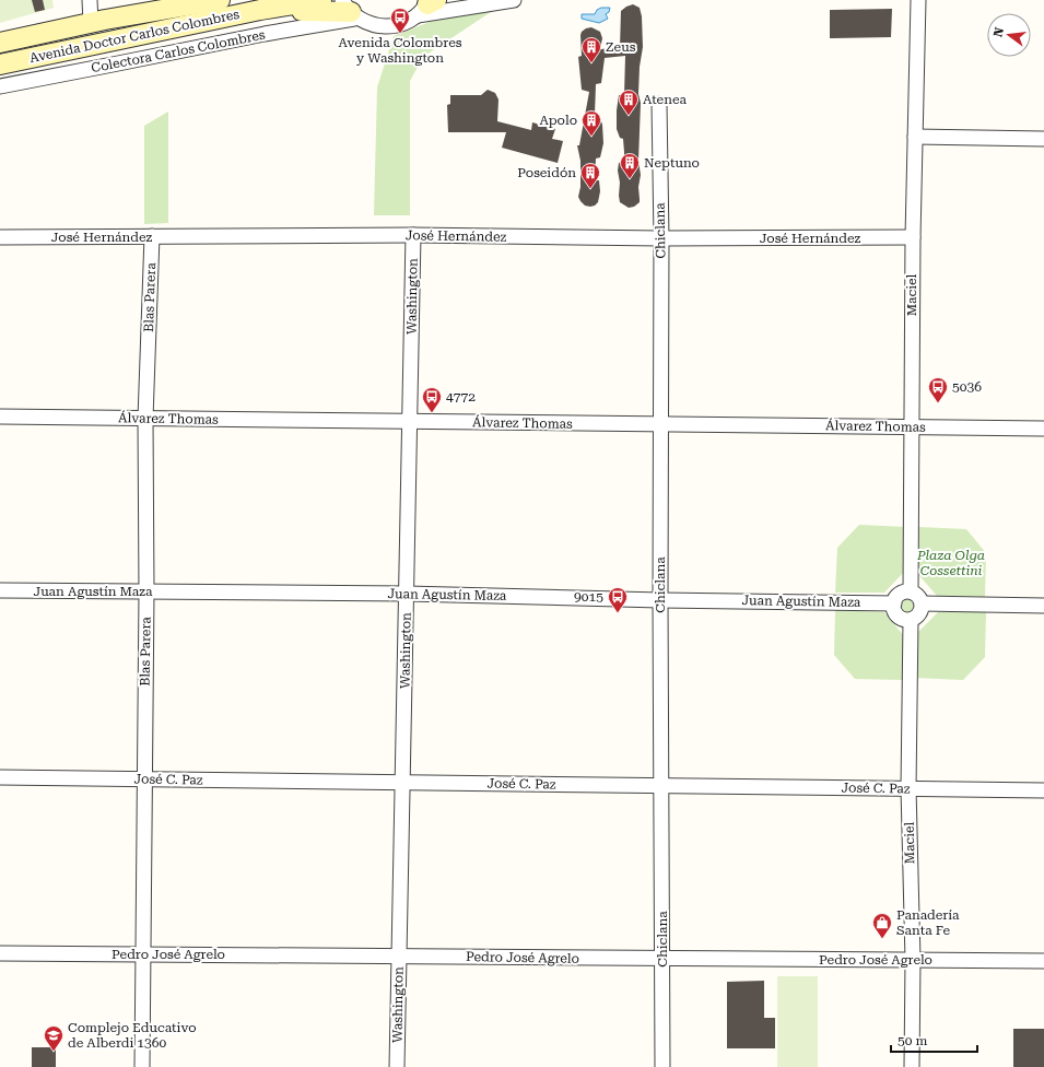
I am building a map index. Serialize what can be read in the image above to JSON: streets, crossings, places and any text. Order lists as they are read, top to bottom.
{
  "streets": {
    "main road": ["Avenida Doctor Carlos Colombres"],
    "street": [
      "Colectora Carlos Colombres",
      "Chiclana",
      "José Hernández",
      "Maciel",
      "Washington",
      "Blas Parera",
      "Álvarez Thomas",
      "Juan Agustín Maza",
      "José C. Paz",
      "Pedro José Agrelo"
    ]
  },
  "crossings": [
    ["Chiclana", "José Hernández"],
    ["Chiclana", "Álvarez Thomas"],
    ["Chiclana", "Juan Agustín Maza"],
    ["Chiclana", "José C. Paz"],
    ["Chiclana", "Pedro José Agrelo"],
    ["José Hernández", "Maciel"],
    ["José Hernández", "Washington"],
    ["José Hernández", "Blas Parera"],
    ["Maciel", "Álvarez Thomas"],
    ["Maciel", "Juan Agustín Maza"],
    ["Maciel", "José C. Paz"],
    ["Maciel", "Pedro José Agrelo"],
    ["Washington", "Álvarez Thomas"],
    ["Washington", "Juan Agustín Maza"],
    ["Washington", "José C. Paz"],
    ["Washington", "Pedro José Agrelo"],
    ["Blas Parera", "Álvarez Thomas"],
    ["Blas Parera", "Juan Agustín Maza"],
    ["Blas Parera", "José C. Paz"],
    ["Blas Parera", "Pedro José Agrelo"]
  ],
  "parks": ["Plaza Olga Cossettini"],
  "places": {
    "bus stop": [
      "Avenida Colombres y Washington",
      "5036",
      "4772",
      "9015"
    ],
    "building": [
      "Zeus",
      "Atenea",
      "Apolo",
      "Neptuno",
      "Poseidón"
    ],
    "shop": ["Panadería Santa Fe"],
    "school or university": ["Complejo Educativo de Alberdi 1360"]
  },
  "scale_bar": "50 m",
  "north": "left"
}
